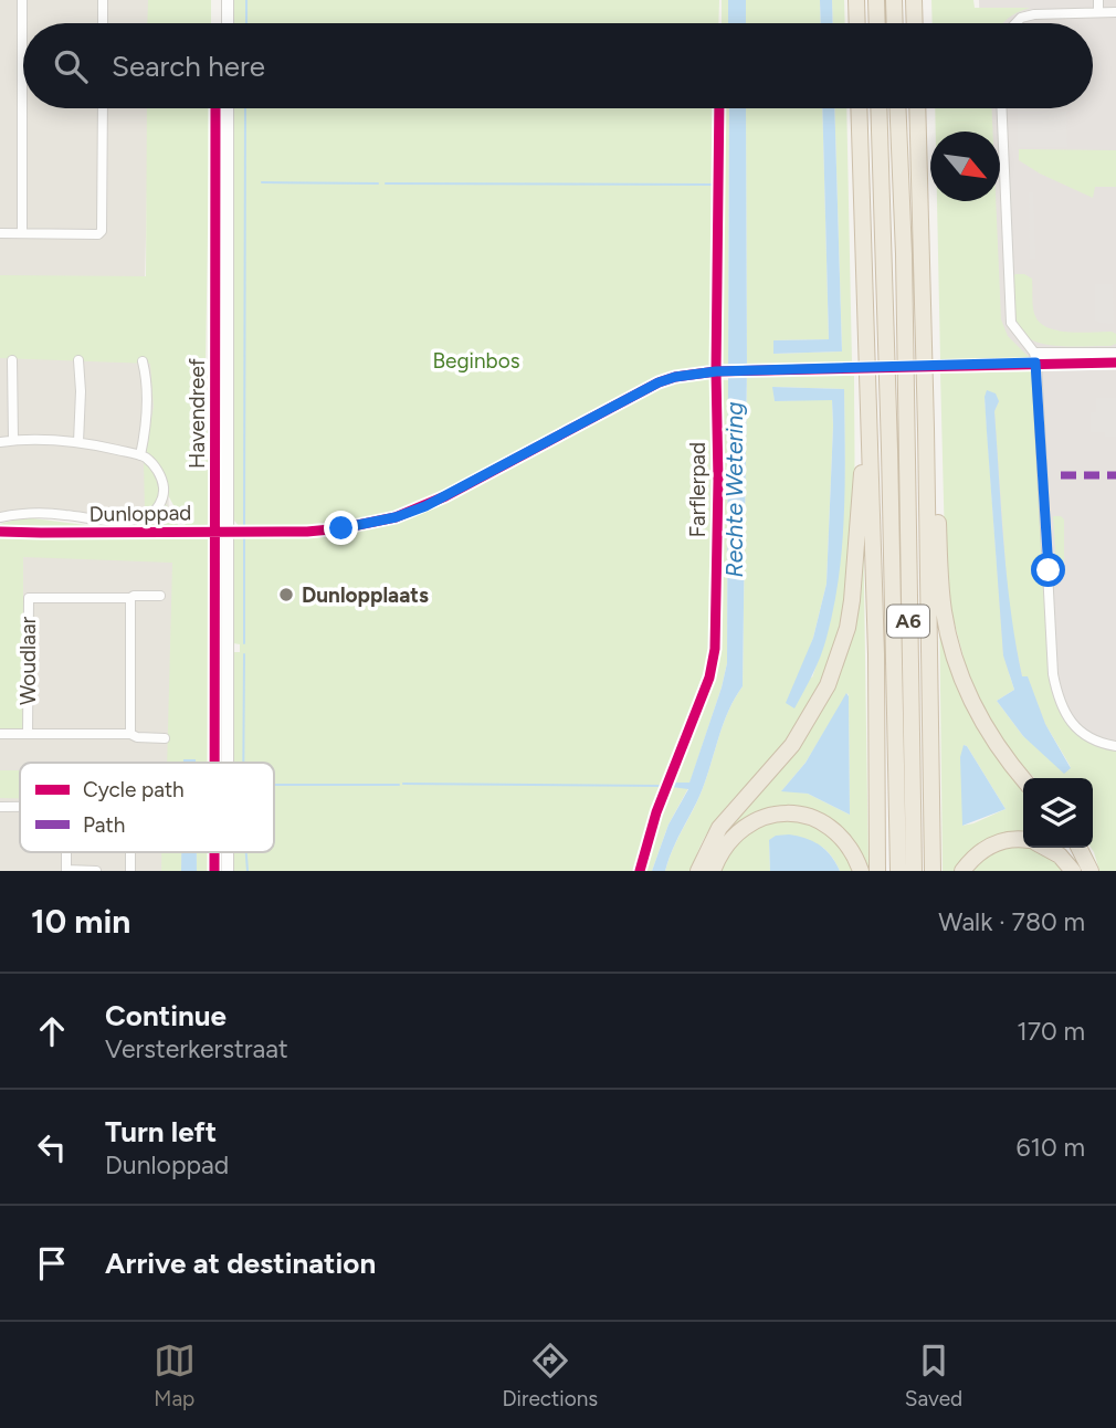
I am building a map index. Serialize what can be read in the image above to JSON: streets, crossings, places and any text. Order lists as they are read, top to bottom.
{
  "streets": {
    "highway": ["A6"],
    "street": ["Havendreef", "Woudlaar"],
    "cycle path": ["Farflerpad", "Dunloppad"]
  },
  "water": ["Rechte Wetering"],
  "parks": ["Beginbos"],
  "places": ["Dunlopplaats"],
  "legend": ["Cycle path", "Path"],
  "north": "bottom right",
  "page": {
    "search": "Search here",
    "heading": ["10 min", "Walk · 780 m"],
    "list": [
      ["Continue", "Versterkerstraat", "170 m"],
      ["Turn left", "Dunloppad", "610 m"],
      "Arrive at destination"
    ],
    "nav": ["Map", "Directions", "Saved"]
  }
}
